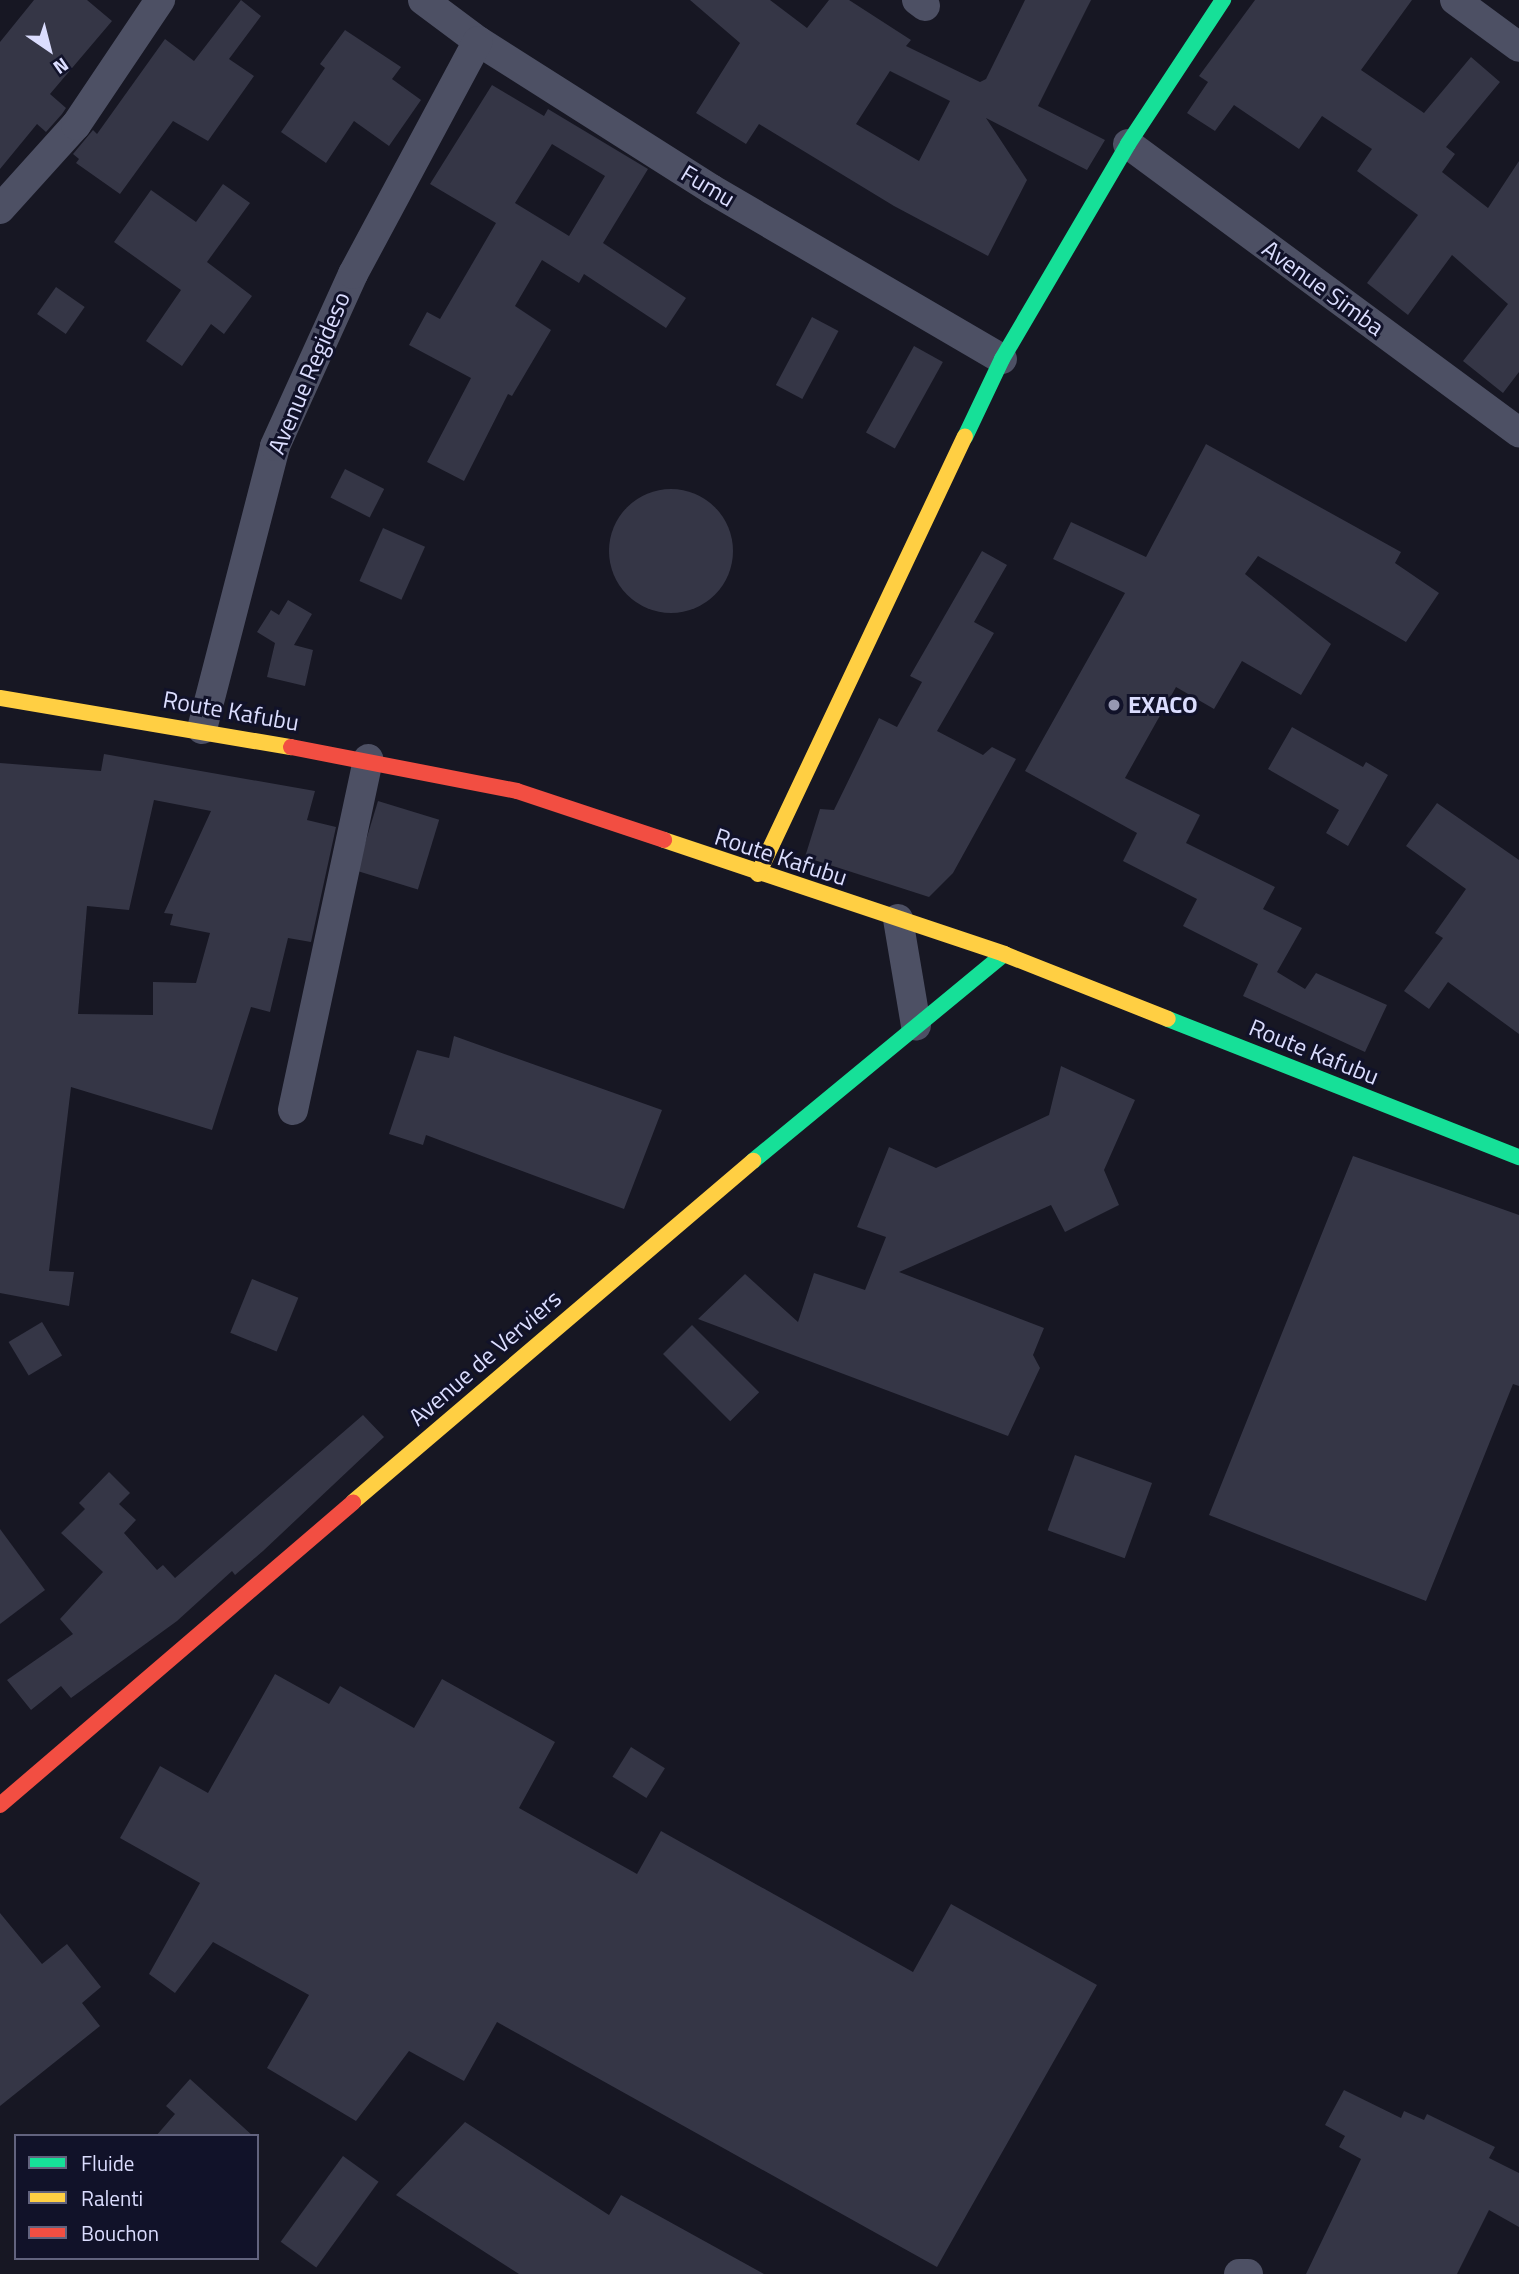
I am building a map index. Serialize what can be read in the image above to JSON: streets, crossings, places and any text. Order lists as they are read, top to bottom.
{
  "streets": {
    "street": [
      "Fumu",
      "Avenue Simba",
      "Avenue Regideso",
      "Route Kafubu",
      "Avenue de Verviers"
    ]
  },
  "crossings": [
    ["Fumu", "Avenue Regideso"],
    ["Avenue Regideso", "Route Kafubu"],
    ["Route Kafubu", "Avenue de Verviers"]
  ],
  "places": ["EXACO"],
  "legend": ["Fluide", "Ralenti", "Bouchon"],
  "north": "bottom right"
}
